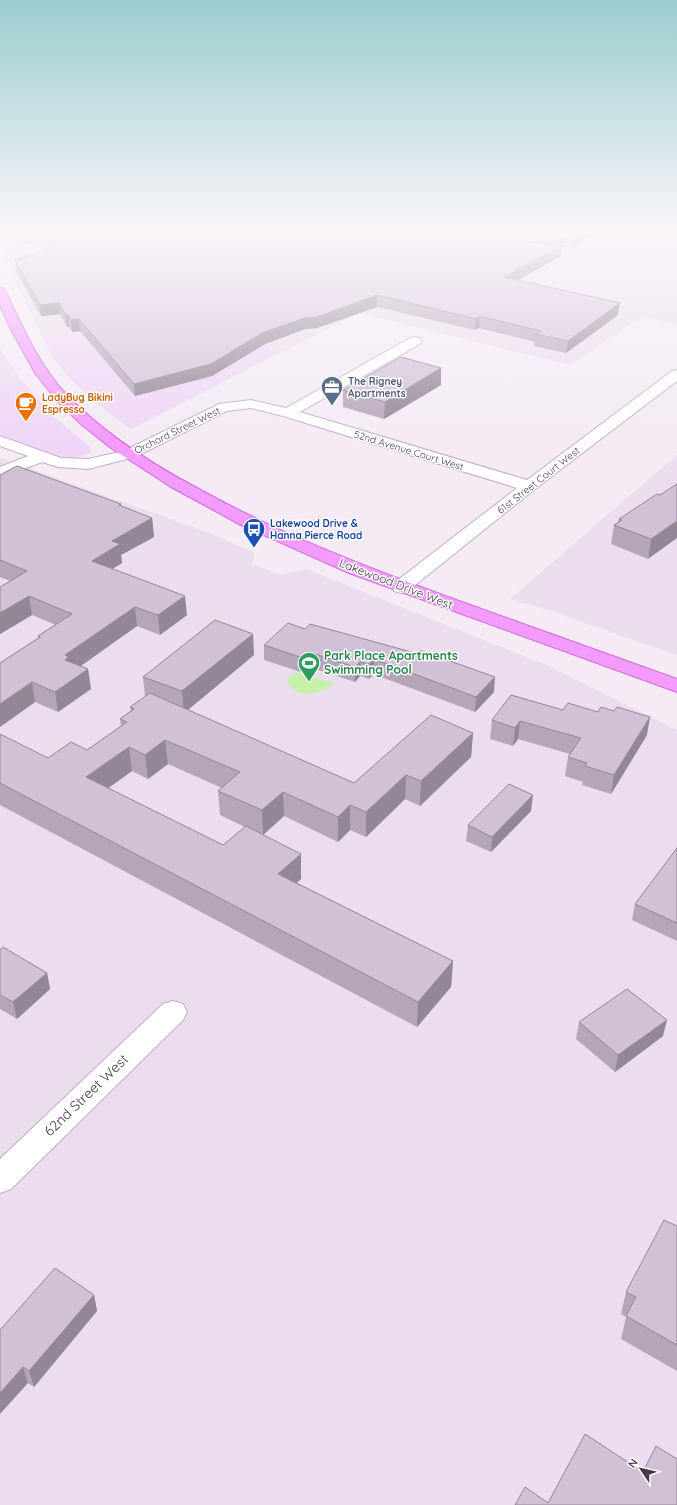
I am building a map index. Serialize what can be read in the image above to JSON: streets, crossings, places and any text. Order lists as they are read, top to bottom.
{
  "streets": {
    "main road": ["Orchard Street West", "Lakewood Drive West"],
    "street": ["52nd Avenue Court West", "61st Street Court West", "62nd Street West"]
  },
  "crossings": [
    ["Orchard Street West", "52nd Avenue Court West"],
    ["Orchard Street West", "Lakewood Drive West"],
    ["52nd Avenue Court West", "61st Street Court West"],
    ["61st Street Court West", "Lakewood Drive West"]
  ],
  "places": {
    "office": ["The Rigney Apartments"],
    "cafe": ["LadyBug Bikini Espresso"],
    "bus stop": ["Lakewood Drive & Hanna Pierce Road"],
    "sports": ["Park Place Apartments Swimming Pool"]
  },
  "north": "top left"
}
